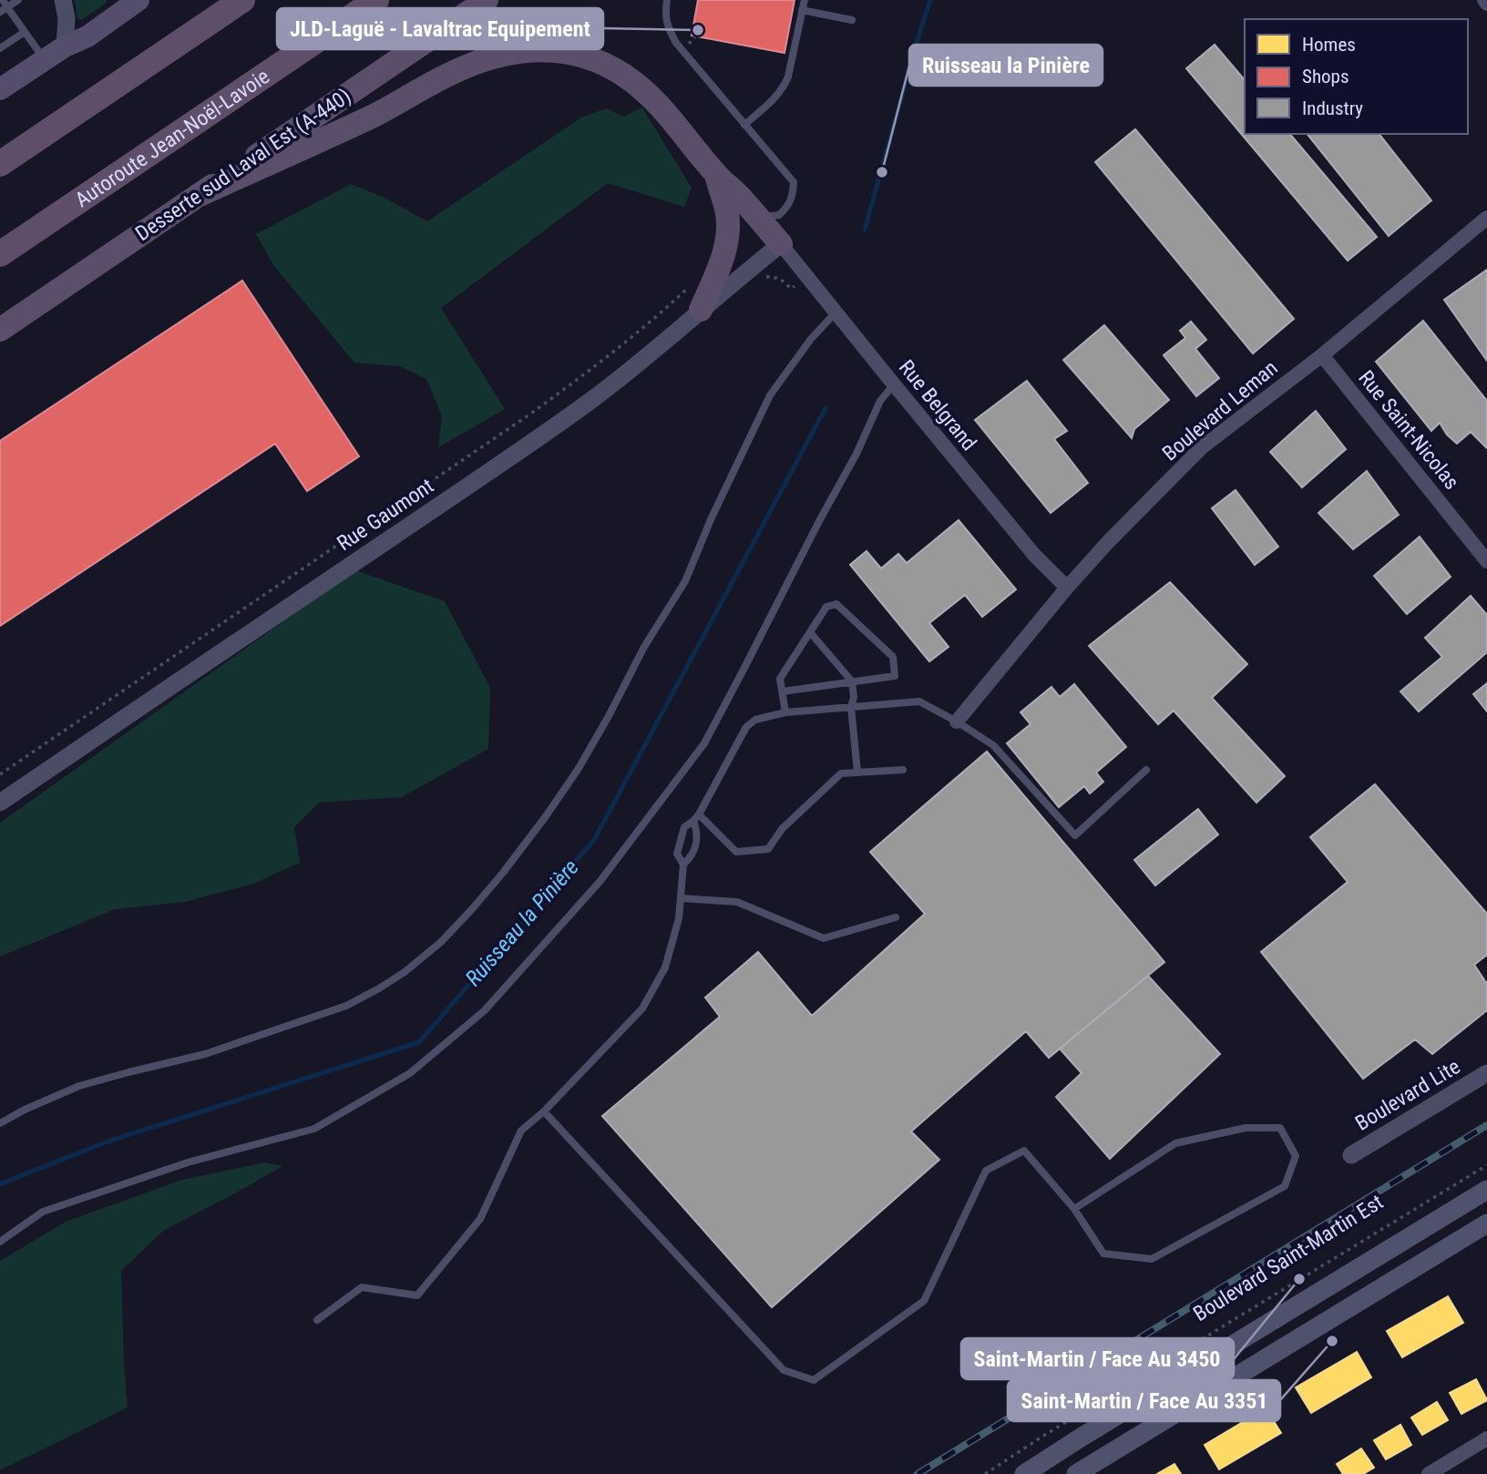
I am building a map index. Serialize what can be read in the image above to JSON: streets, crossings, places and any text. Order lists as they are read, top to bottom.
{
  "streets": {
    "highway": ["Autoroute Jean-Noël-Lavoie", "Desserte sud Laval Est (A-440)"],
    "street": [
      "Rue Belgrand",
      "Boulevard Leman",
      "Rue Saint-Nicolas",
      "Rue Gaumont",
      "Boulevard Lite"
    ],
    "path": ["Boulevard Saint-Martin Est"]
  },
  "crossings": [
    ["Rue Belgrand", "Boulevard Leman"],
    ["Rue Belgrand", "Rue Gaumont"],
    ["Boulevard Leman", "Rue Saint-Nicolas"]
  ],
  "water": ["Ruisseau la Pinière"],
  "places": [
    "JLD-Laguë - Lavaltrac Equipement",
    "Ruisseau la Pinière",
    "Saint-Martin / Face Au 3450",
    "Saint-Martin / Face Au 3351"
  ],
  "legend": ["Homes", "Shops", "Industry"]
}
